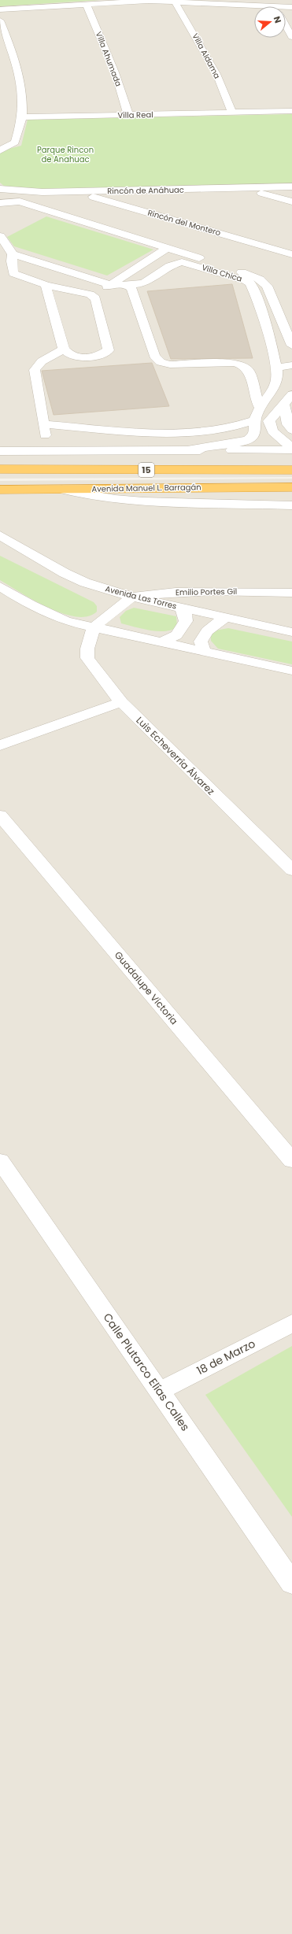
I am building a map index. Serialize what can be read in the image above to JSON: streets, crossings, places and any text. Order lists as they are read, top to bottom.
{
  "streets": {
    "highway": ["15", "Avenida Manuel L. Barragán"],
    "street": [
      "Villa Aldama",
      "Villa Ahumada",
      "Villa Real",
      "Rincón de Anáhuac",
      "Rincón del Montero",
      "Villa Chica",
      "Emilio Portes Gil",
      "Avenida Las Torres",
      "Luis Echeverría Álvarez",
      "Guadalupe Victoria",
      "18 de Marzo",
      "Calle Plutarco Elías Calles"
    ]
  },
  "crossings": [
    ["Villa Aldama", "Villa Real"],
    ["Villa Ahumada", "Villa Real"],
    ["Rincón de Anáhuac", "Rincón del Montero"],
    ["Emilio Portes Gil", "Avenida Las Torres"],
    ["18 de Marzo", "Calle Plutarco Elías Calles"]
  ],
  "parks": ["Parque Rincon de Anahuac"],
  "north": "right"
}
